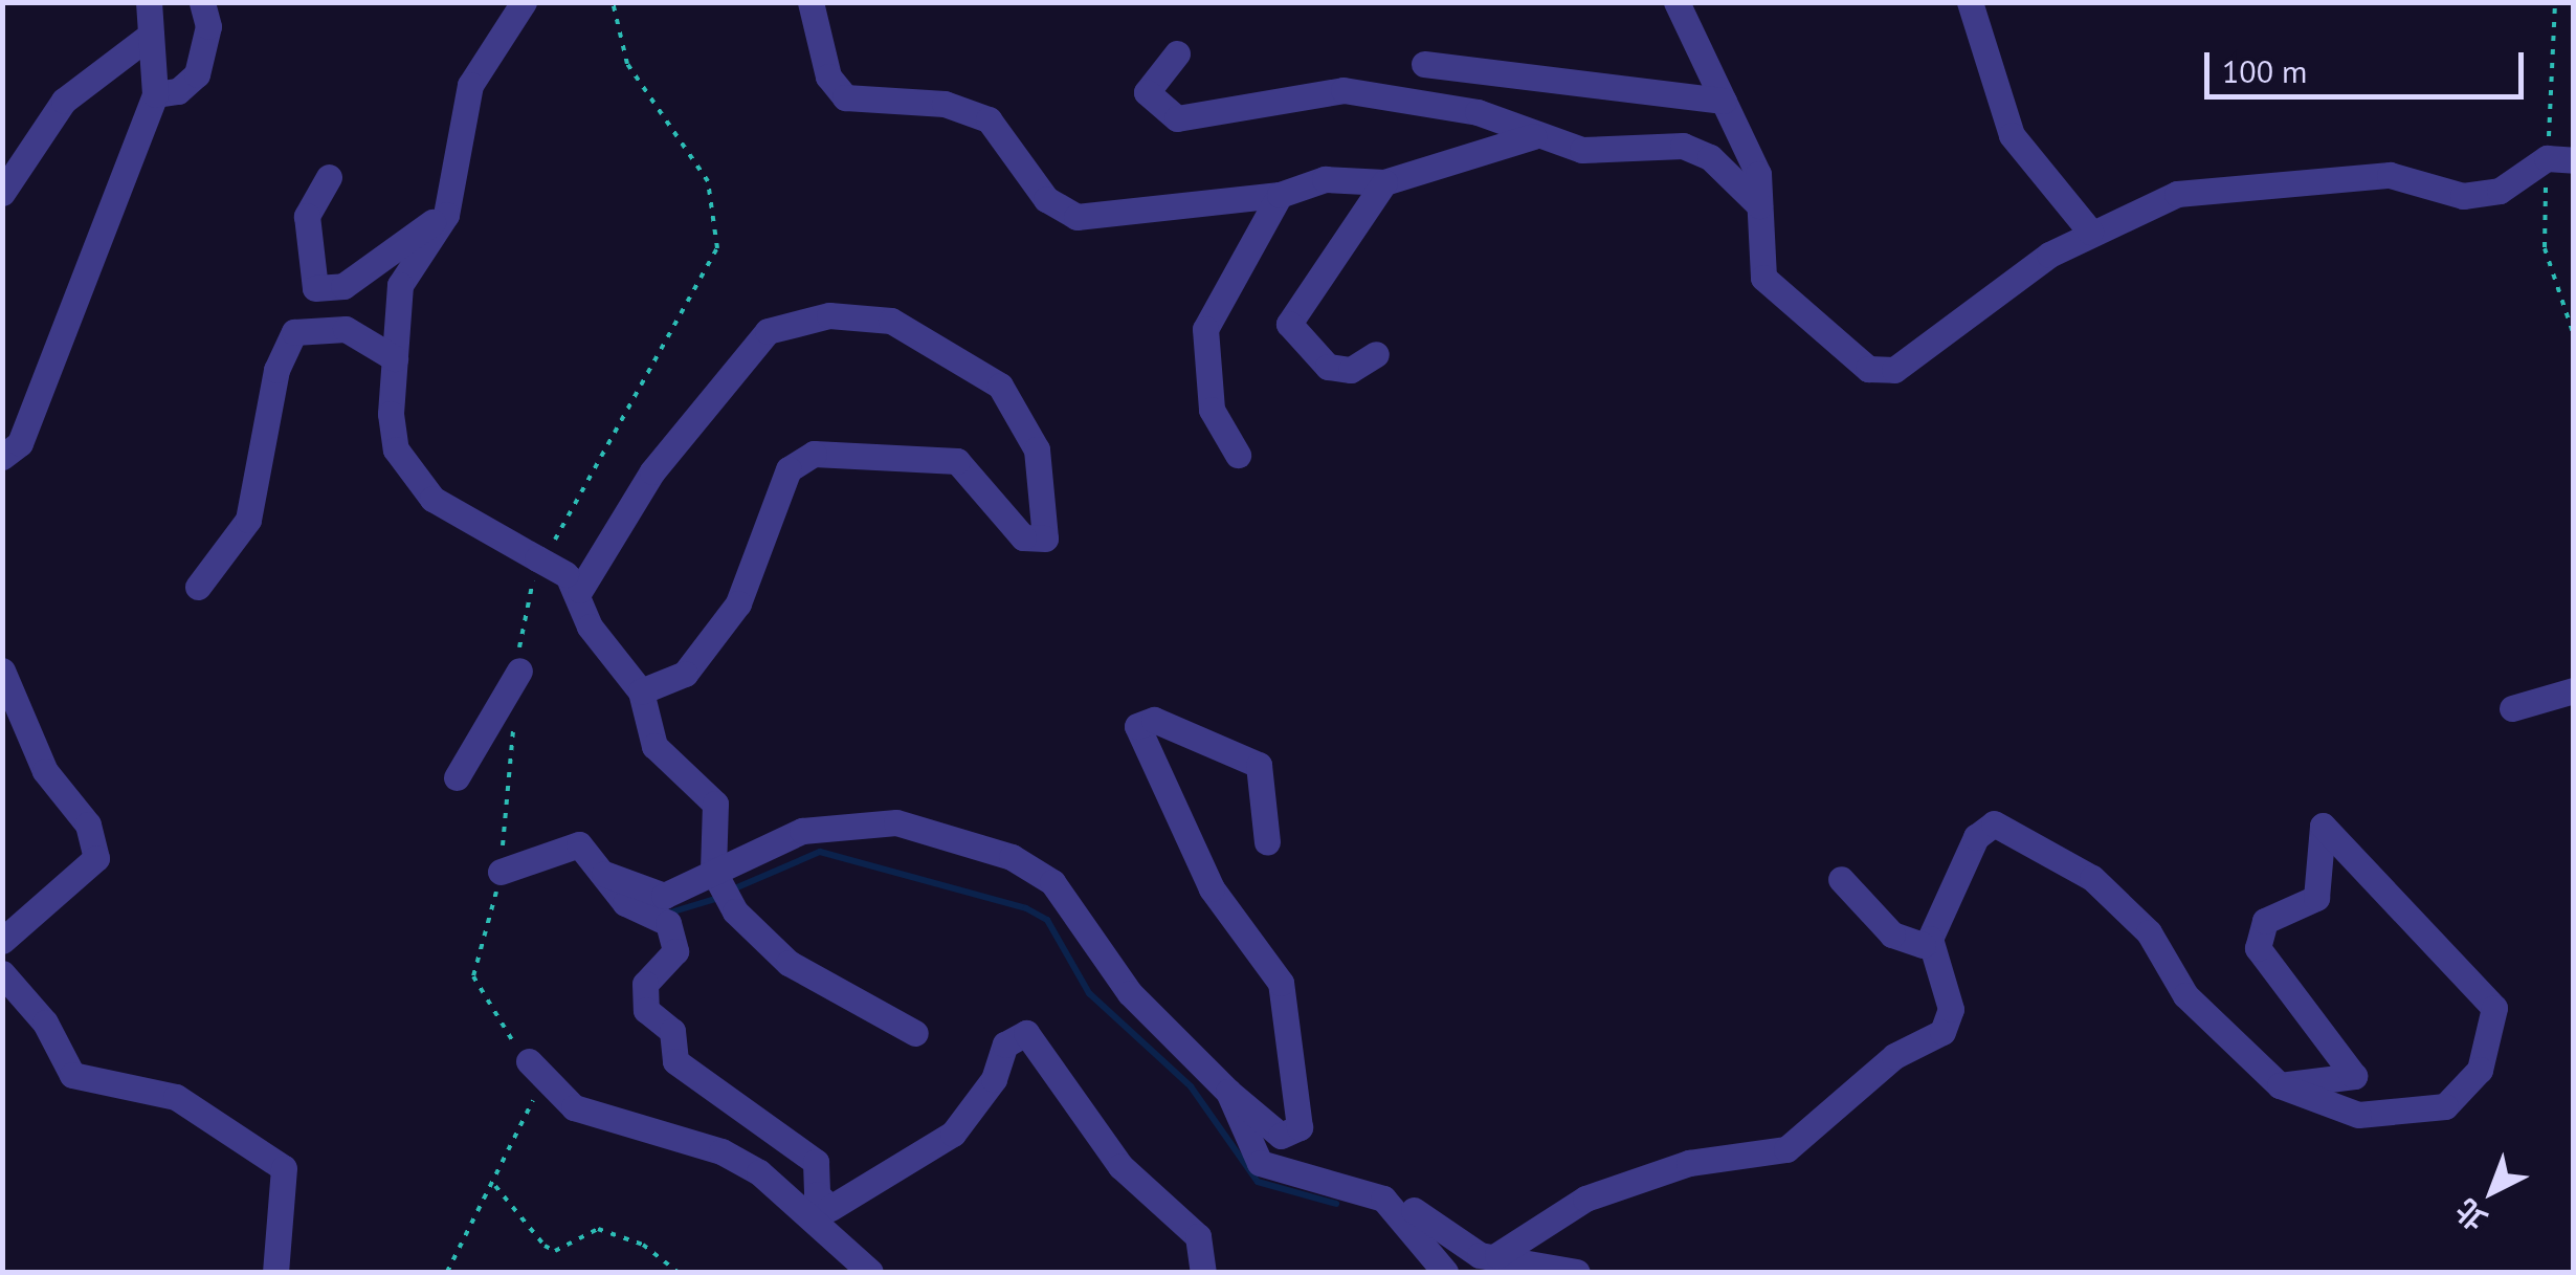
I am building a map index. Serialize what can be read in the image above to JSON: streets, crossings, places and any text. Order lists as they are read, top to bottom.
{
  "scale_bar": "100 m",
  "north": "bottom left"
}
